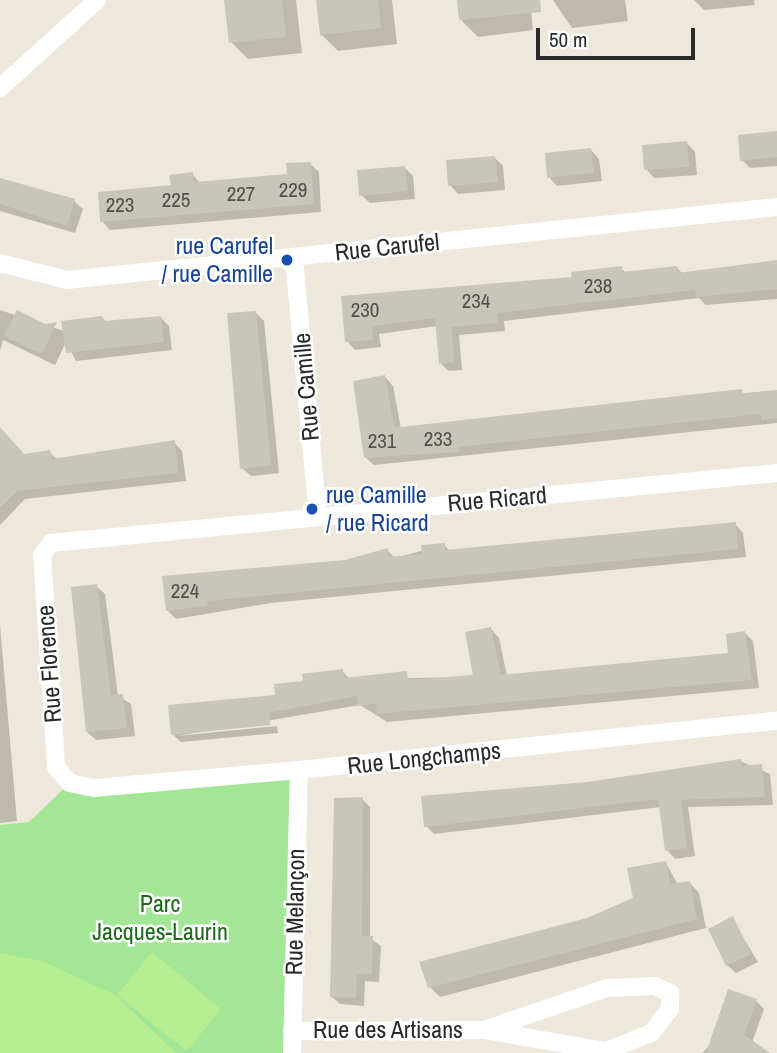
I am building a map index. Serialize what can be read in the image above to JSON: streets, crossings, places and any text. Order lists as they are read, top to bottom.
{
  "streets": {
    "street": [
      "Rue Carufel",
      "Rue Camille",
      "Rue Ricard",
      "Rue Florence",
      "Rue Longchamps",
      "Rue Melançon",
      "Rue des Artisans"
    ]
  },
  "crossings": [
    ["Rue Carufel", "Rue Camille"],
    ["Rue Camille", "Rue Ricard"],
    ["Rue Ricard", "Rue Florence"],
    ["Rue Florence", "Rue Longchamps"],
    ["Rue Longchamps", "Rue Melançon"],
    ["Rue Melançon", "Rue des Artisans"]
  ],
  "parks": ["Parc Jacques-Laurin"],
  "places": ["rue Carufel / rue Camille", "rue Camille / rue Ricard"],
  "house_numbers": [
    "229",
    "227",
    "225",
    "223",
    "238",
    "234",
    "230",
    "233",
    "231",
    "224"
  ],
  "scale_bar": "50 m"
}
